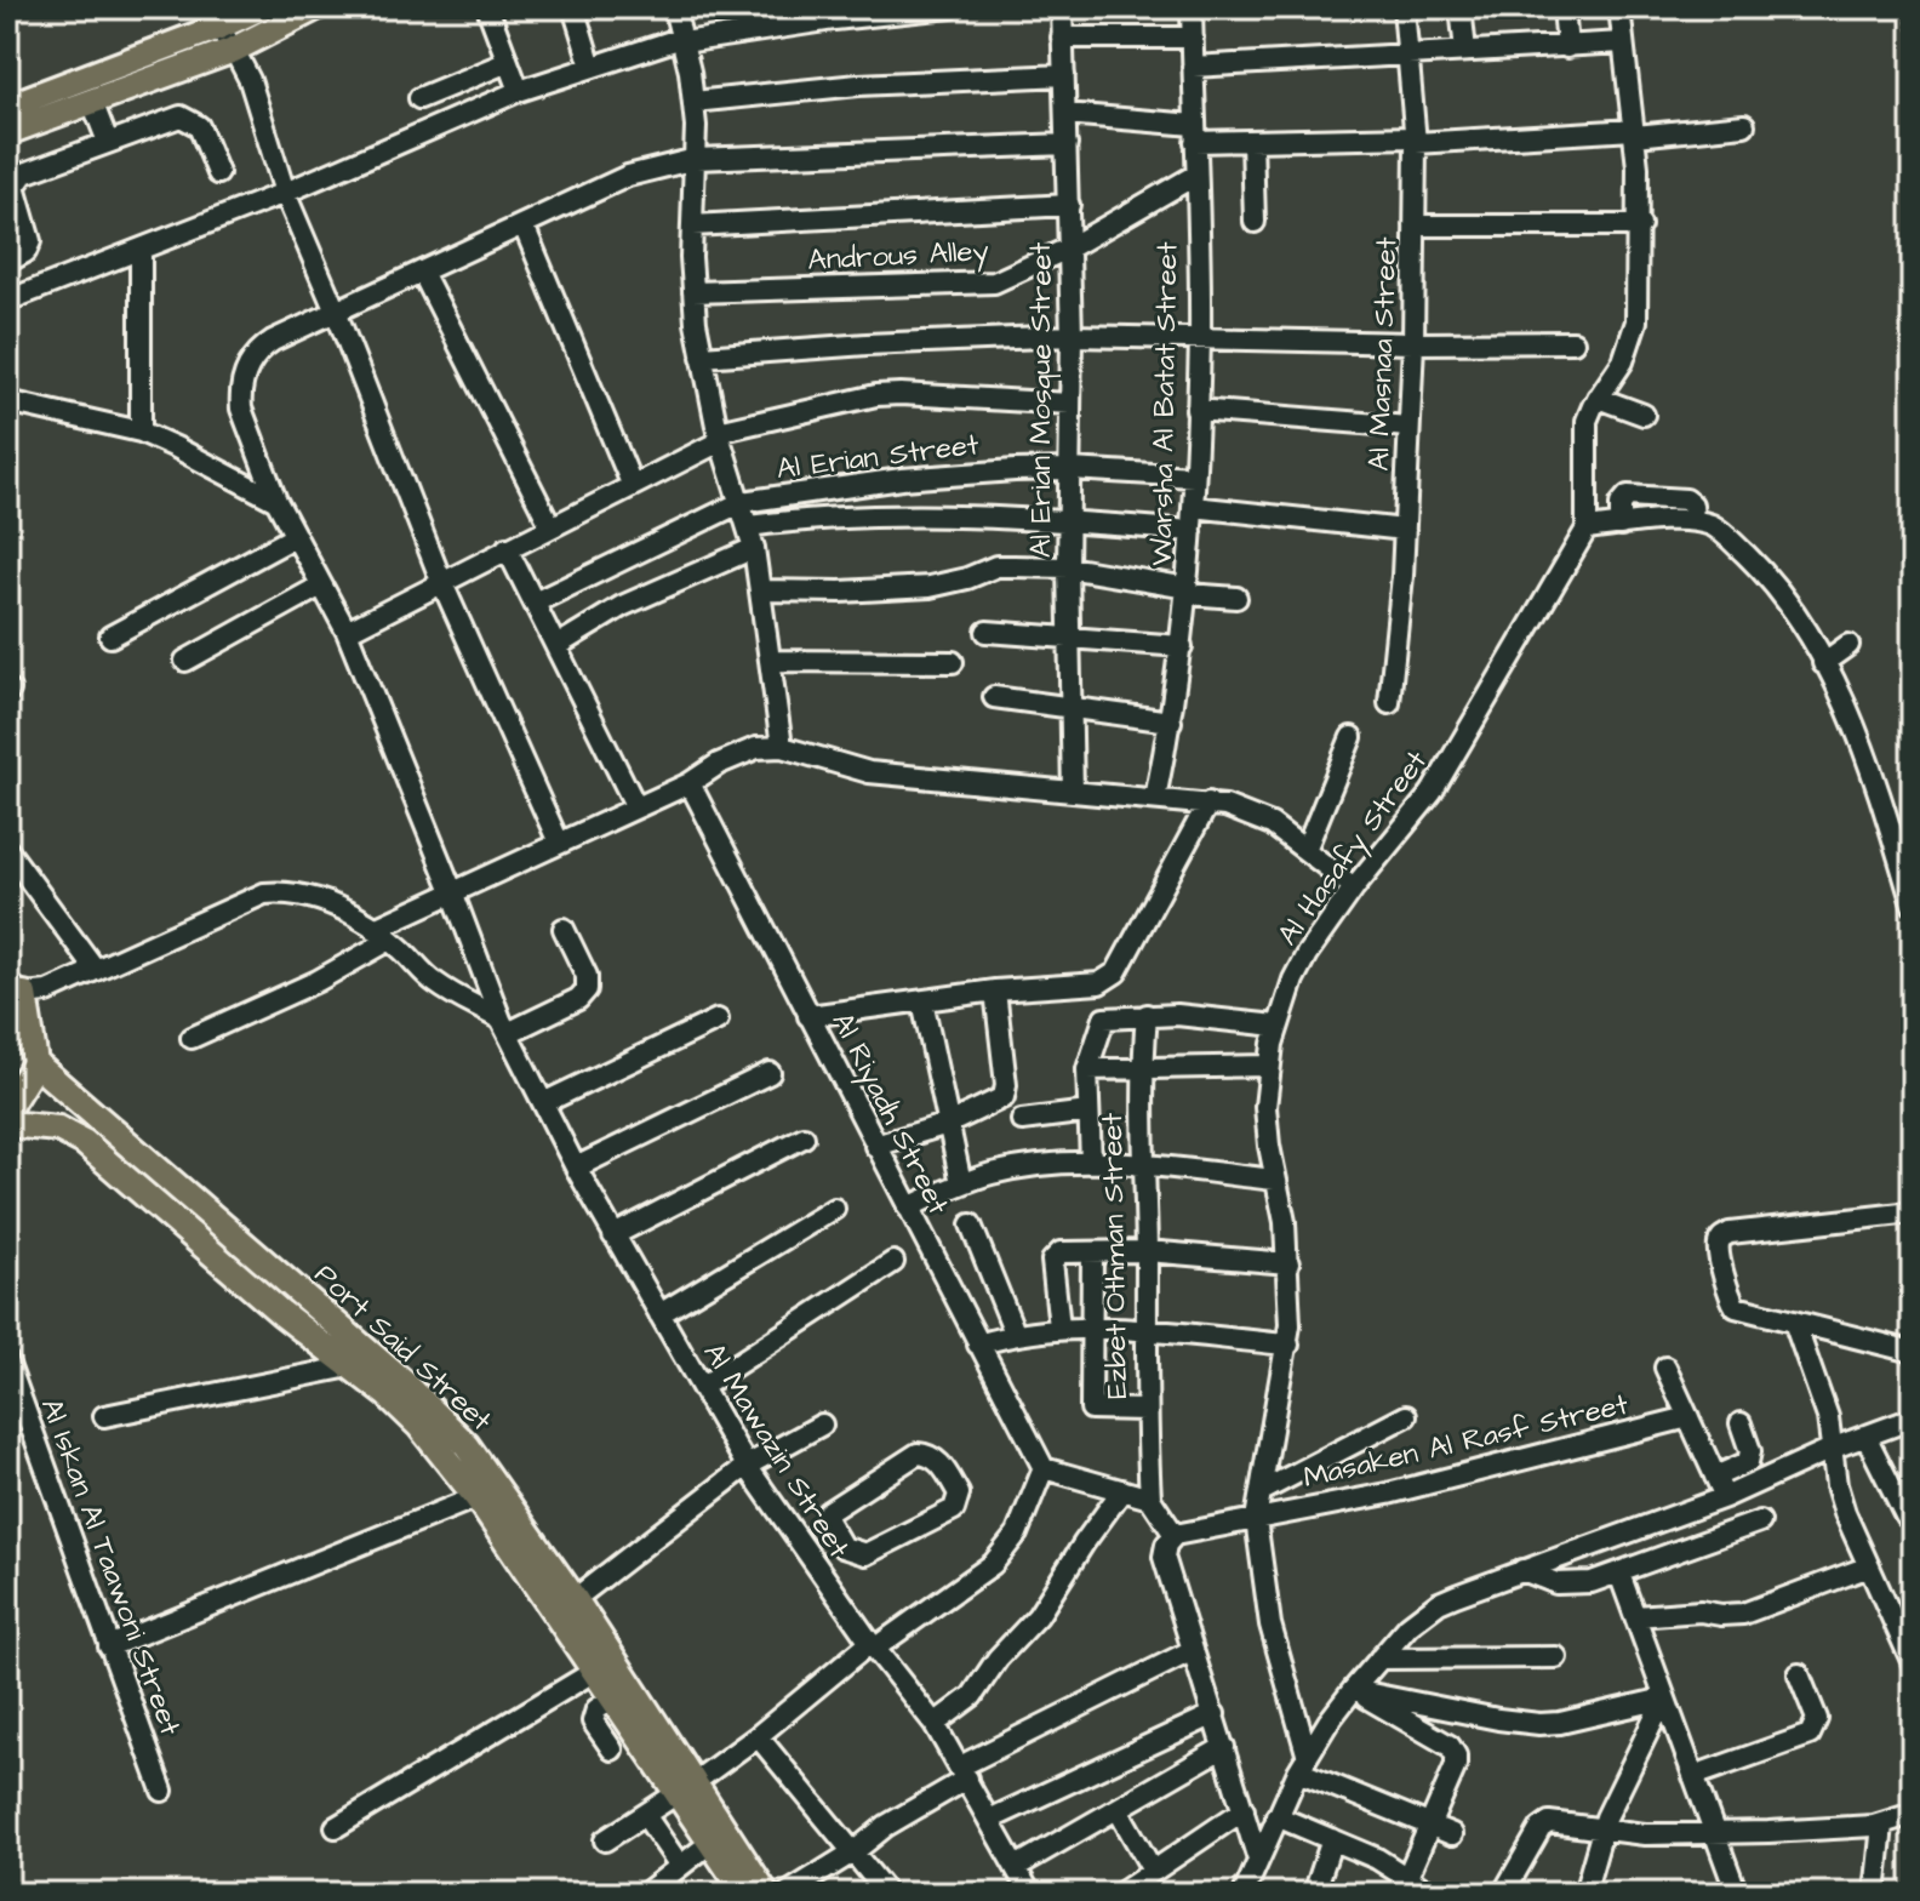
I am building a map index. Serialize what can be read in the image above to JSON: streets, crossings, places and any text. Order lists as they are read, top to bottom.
{
  "streets": {
    "main road": ["Port Said Street"],
    "street": [
      "Androus Alley",
      "Al Masnaa Street",
      "Al Erian Mosque Street",
      "Warsha Al Batat Street",
      "Al Erian Street",
      "Al Hasafy Street",
      "Al Riyadh Street",
      "Ezbet Othman Street",
      "Masaken Al Rasf Street",
      "Al Mawazin Street",
      "Al Iskan Al Taawoni Street"
    ]
  },
  "crossings": [
    ["Androus Alley", "Al Erian Mosque Street"],
    ["Androus Alley", "Warsha Al Batat Street"],
    ["Al Erian Mosque Street", "Al Erian Street"],
    ["Al Erian Mosque Street", "Al Mawazin Street"],
    ["Warsha Al Batat Street", "Al Erian Street"],
    ["Al Hasafy Street", "Masaken Al Rasf Street"]
  ]
}
